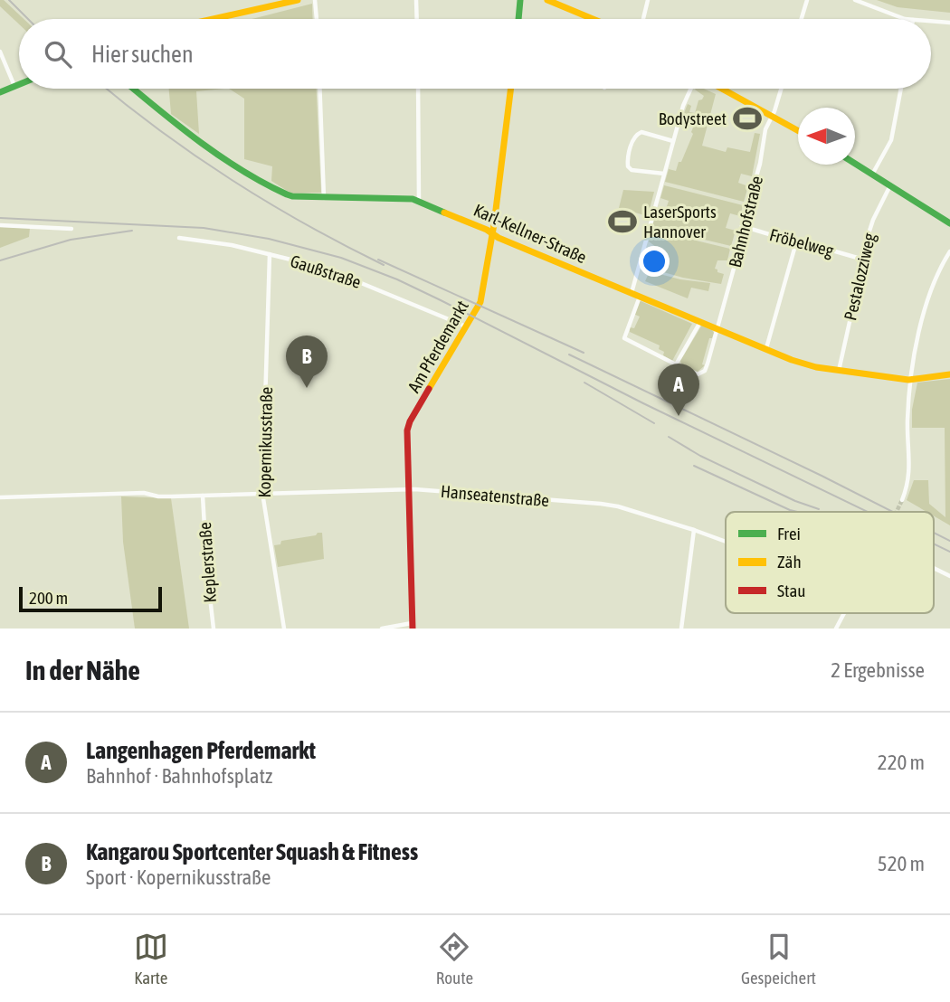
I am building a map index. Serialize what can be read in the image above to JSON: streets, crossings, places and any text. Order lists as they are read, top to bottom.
{
  "streets": {
    "street": [
      "Bahnhofstraße",
      "Karl-Kellner-Straße",
      "Fröbelweg",
      "Gaußstraße",
      "Pestalozziweg",
      "Am Pferdemarkt",
      "Kopernikusstraße",
      "Hanseatenstraße",
      "Keplerstraße"
    ]
  },
  "crossings": [
    ["Bahnhofstraße", "Karl-Kellner-Straße"],
    ["Bahnhofstraße", "Fröbelweg"],
    ["Karl-Kellner-Straße", "Pestalozziweg"],
    ["Karl-Kellner-Straße", "Am Pferdemarkt"],
    ["Fröbelweg", "Pestalozziweg"],
    ["Gaußstraße", "Am Pferdemarkt"],
    ["Gaußstraße", "Kopernikusstraße"],
    ["Am Pferdemarkt", "Hanseatenstraße"],
    ["Kopernikusstraße", "Hanseatenstraße"],
    ["Hanseatenstraße", "Keplerstraße"]
  ],
  "places": {
    "sports": ["Bodystreet", "LaserSports Hannover"]
  },
  "legend": ["Frei", "Zäh", "Stau"],
  "scale_bar": "200 m",
  "north": "left",
  "page": {
    "search": "Hier suchen",
    "pins": ["B", "A"],
    "scale": "200 m",
    "heading": ["In der Nähe", "2 Ergebnisse"],
    "list": [
      {
        "mark": "A",
        "name": "Langenhagen Pferdemarkt",
        "note": "Bahnhof · Bahnhofsplatz",
        "value": "220 m"
      },
      {
        "mark": "B",
        "name": "Kangarou Sportcenter Squash & Fitness",
        "note": "Sport · Kopernikusstraße",
        "value": "520 m"
      }
    ],
    "nav": ["Karte", "Route", "Gespeichert"]
  }
}
